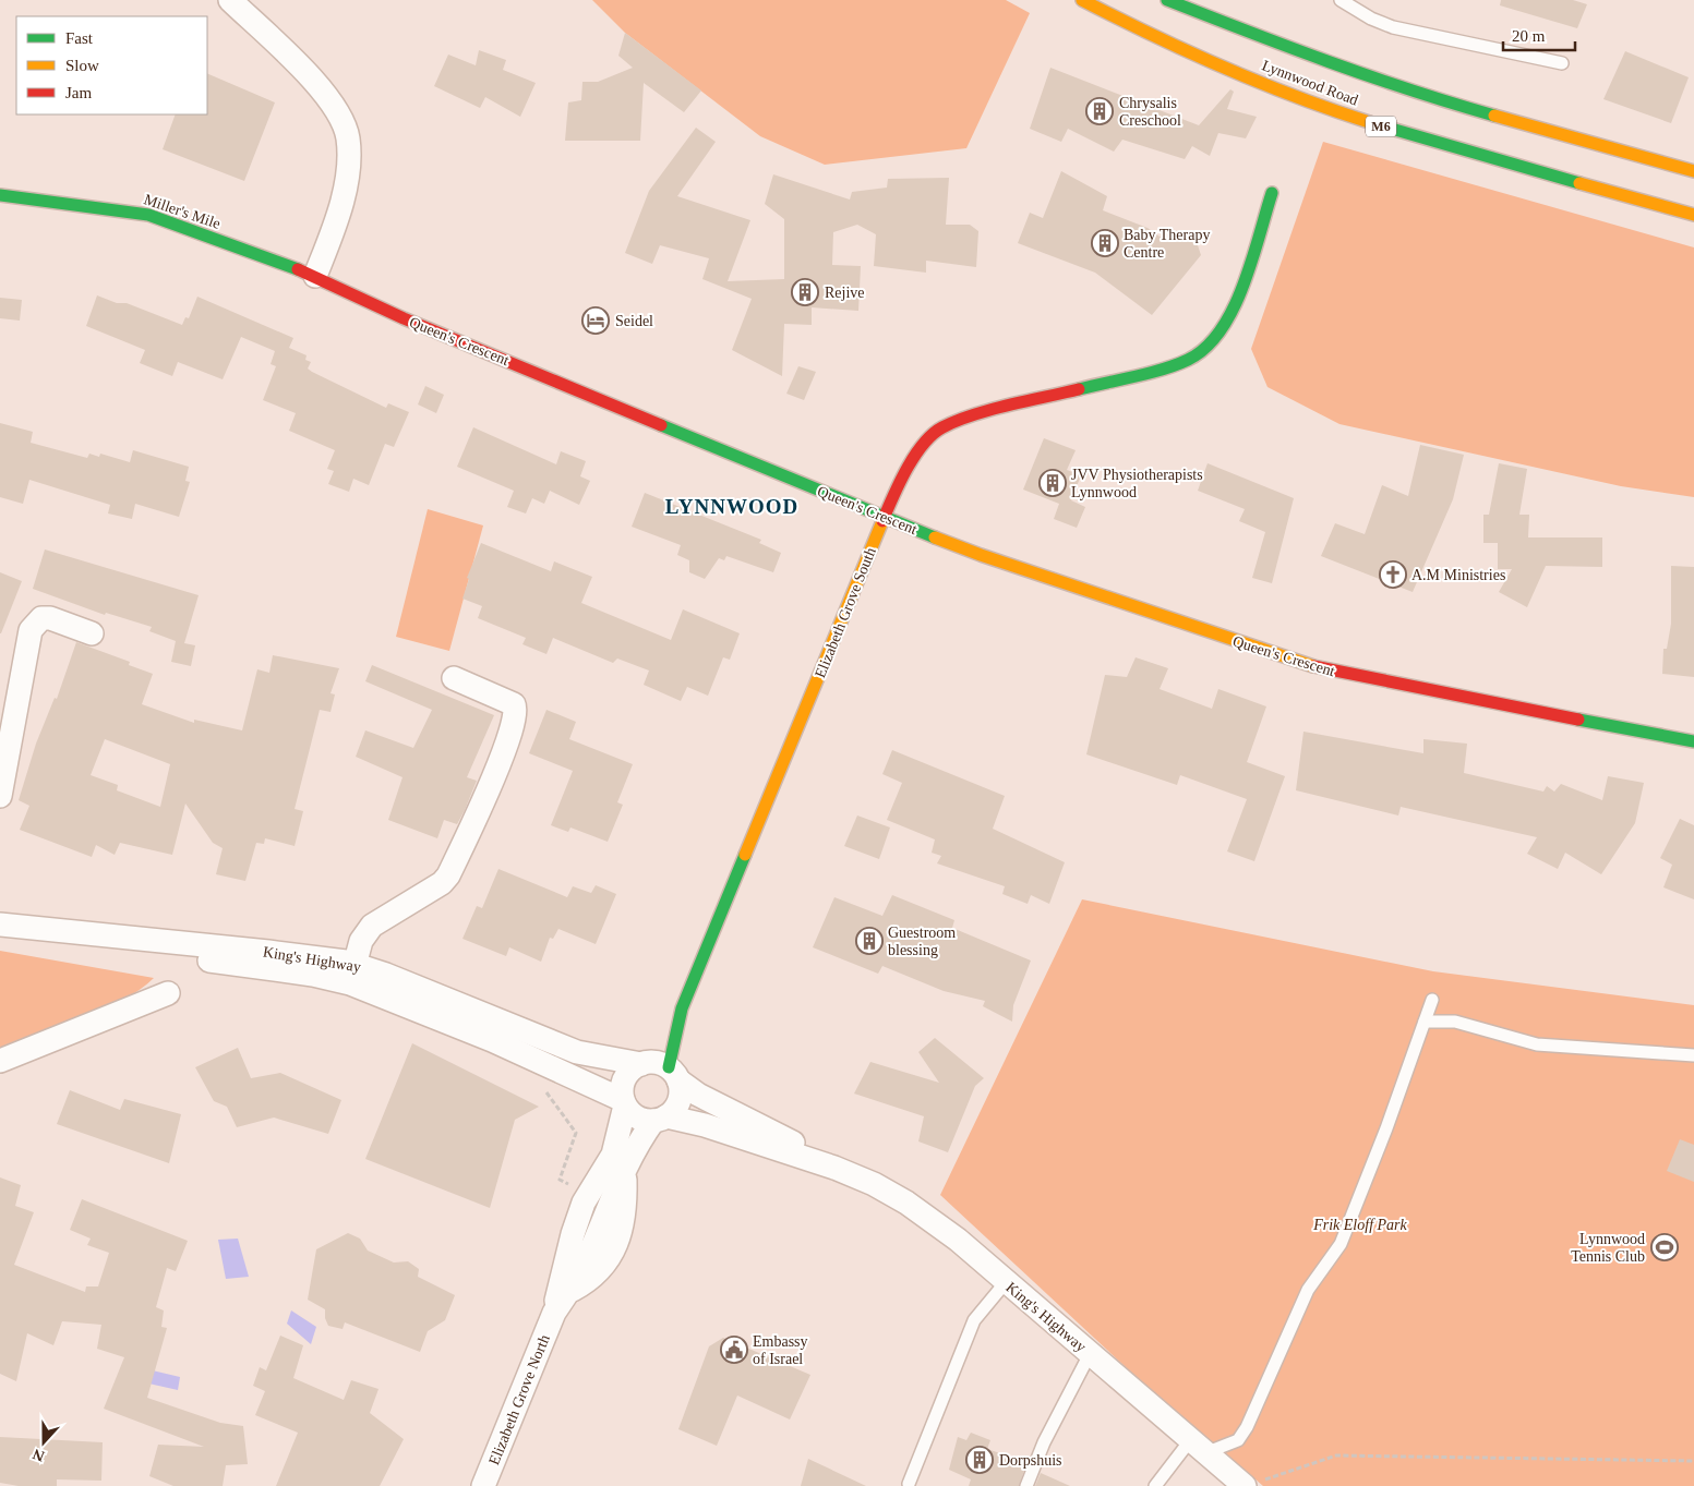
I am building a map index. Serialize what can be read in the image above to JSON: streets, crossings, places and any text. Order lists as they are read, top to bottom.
{
  "streets": {
    "street": [
      "Lynnwood Road",
      "M6",
      "Miller's Mile",
      "Queen's Crescent",
      "Elizabeth Grove South",
      "King's Highway",
      "Elizabeth Grove North"
    ]
  },
  "crossings": [
    ["Miller's Mile", "Queen's Crescent"],
    ["Queen's Crescent", "Elizabeth Grove South"],
    ["Elizabeth Grove South", "King's Highway"],
    ["Elizabeth Grove South", "Elizabeth Grove North"],
    ["King's Highway", "Elizabeth Grove North"]
  ],
  "districts": ["LYNNWOOD"],
  "parks": ["Frik Eloff Park"],
  "places": {
    "building": [
      "Chrysalis Creschool",
      "Baby Therapy Centre",
      "Rejive",
      "JVV Physiotherapists Lynnwood",
      "Guestroom blessing",
      "Dorpshuis"
    ],
    "hotel": ["Seidel"],
    "church": ["A.M Ministries"],
    "sports": ["Lynnwood Tennis Club"],
    "public building": ["Embassy of Israel"]
  },
  "legend": ["Fast", "Slow", "Jam"],
  "scale_bar": "20 m",
  "north": "bottom"
}
